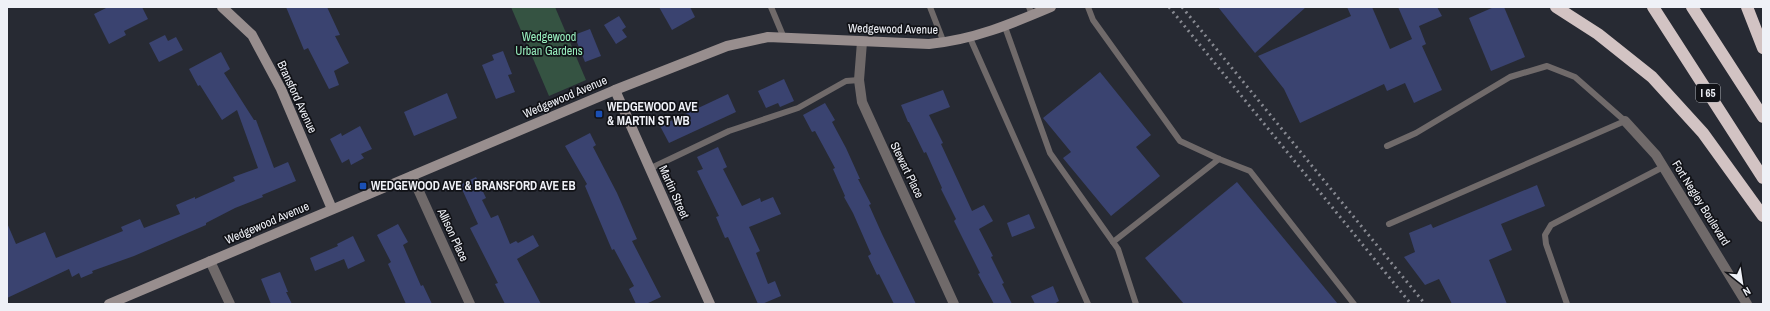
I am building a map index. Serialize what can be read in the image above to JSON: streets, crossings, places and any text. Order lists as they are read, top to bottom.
{
  "streets": {
    "highway": ["I 65"],
    "main road": ["Wedgewood Avenue", "Bransford Avenue", "Martin Street"],
    "street": ["Stewart Place", "Fort Negley Boulevard", "Allison Place"]
  },
  "crossings": [
    ["Wedgewood Avenue", "Bransford Avenue"],
    ["Wedgewood Avenue", "Stewart Place"],
    ["Wedgewood Avenue", "Martin Street"],
    ["Wedgewood Avenue", "Allison Place"]
  ],
  "parks": ["Wedgewood Urban Gardens"],
  "places": {
    "transit": ["WEDGEWOOD AVE & MARTIN ST WB", "WEDGEWOOD AVE & BRANSFORD AVE EB"]
  },
  "north": "bottom right"
}
